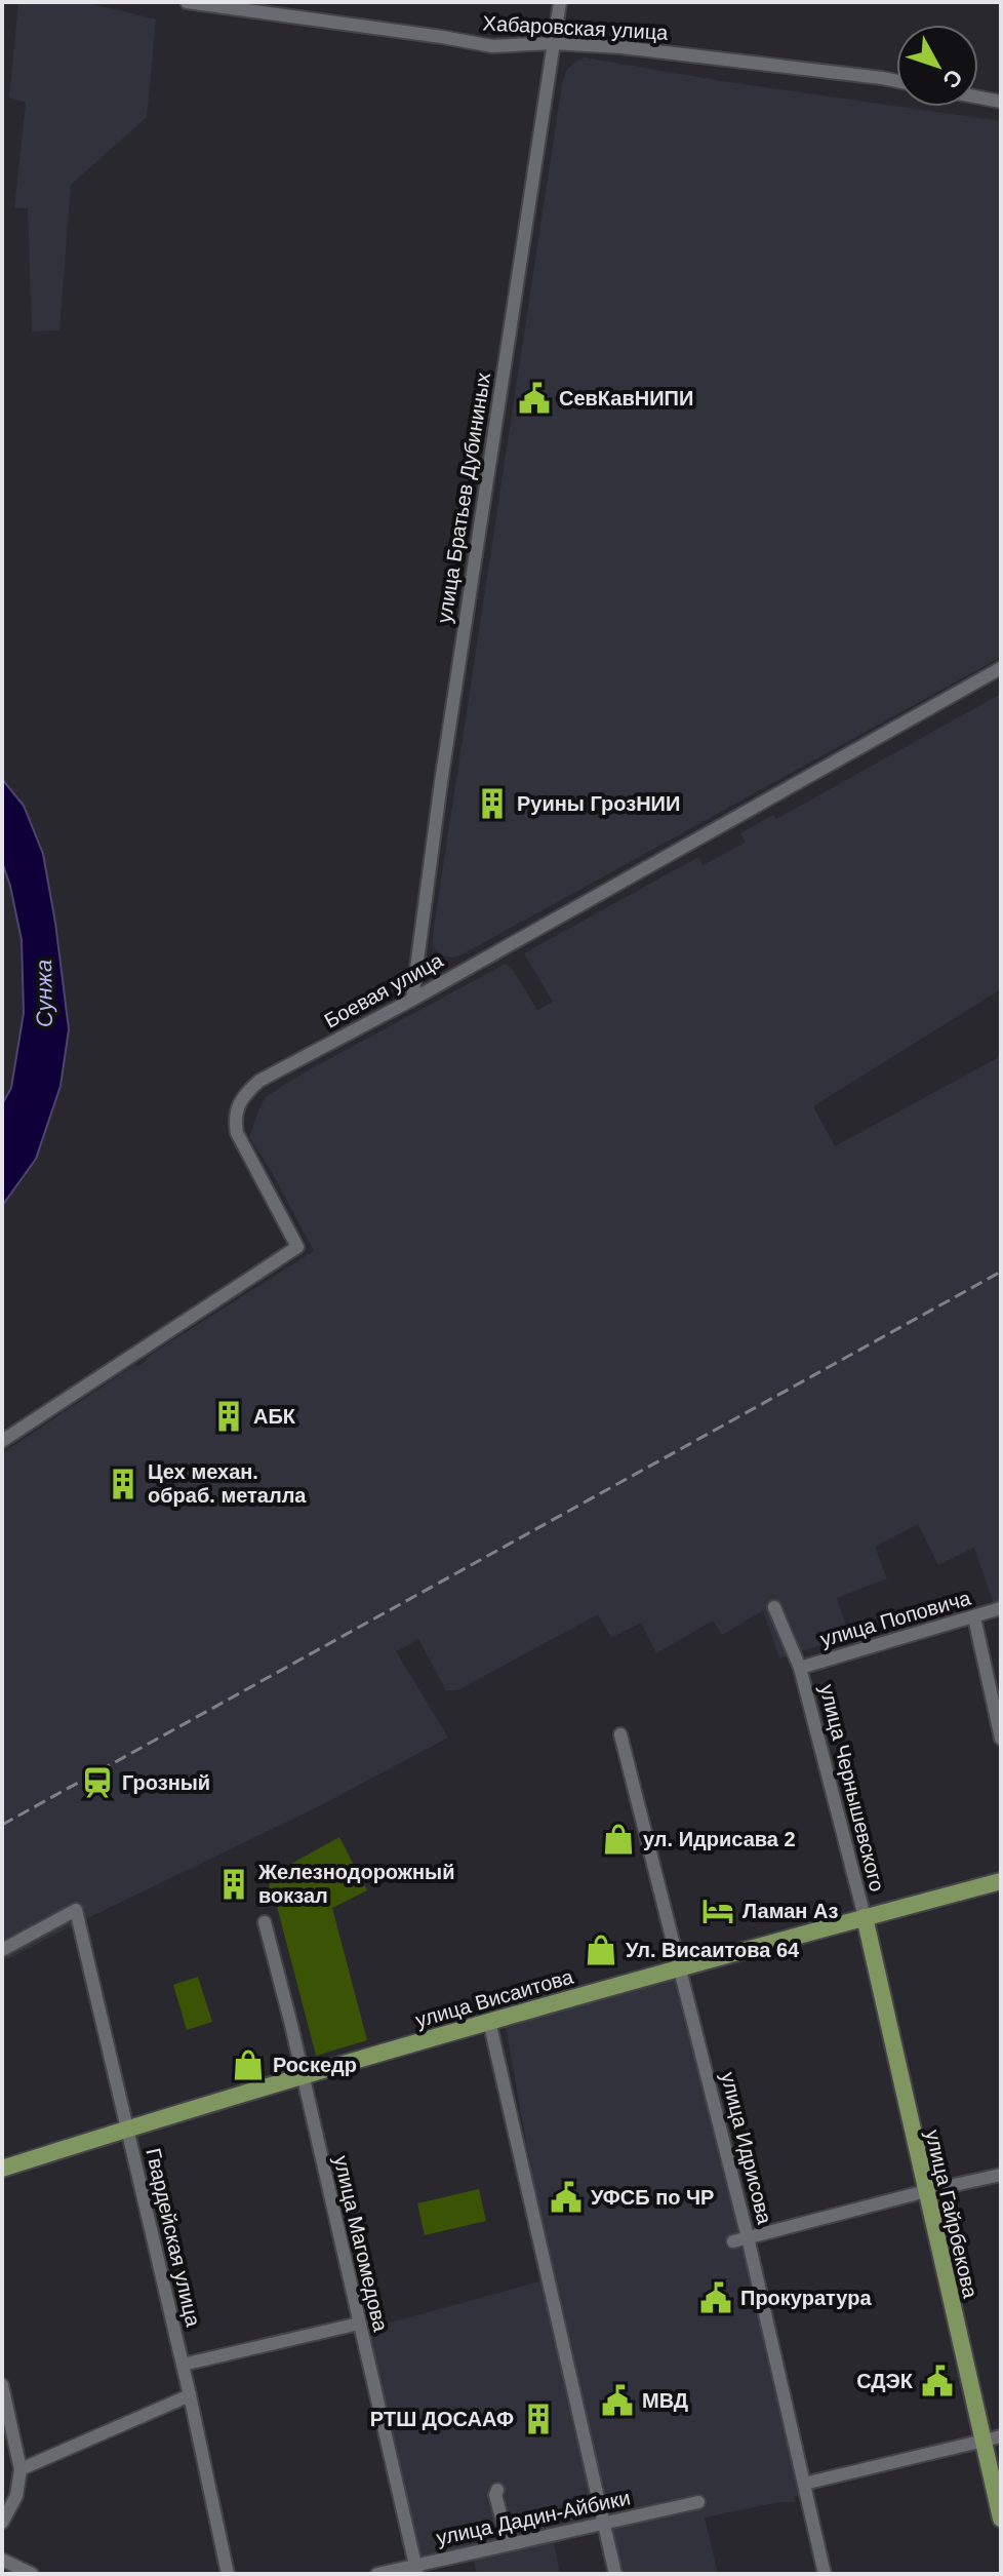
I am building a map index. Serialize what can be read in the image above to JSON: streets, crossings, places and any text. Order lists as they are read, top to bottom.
{
  "streets": {
    "main road": ["улица Висаитова", "улица Гайрбекова"],
    "street": [
      "Хабаровская улица",
      "улица Братьев Дубининых",
      "Боевая улица",
      "улица Поповича",
      "улица Чернышевского",
      "улица Идрисова",
      "Гвардейская улица",
      "улица Магомедова",
      "улица Дадин-Айбики"
    ]
  },
  "crossings": [
    ["Хабаровская улица", "улица Братьев Дубининых"],
    ["улица Братьев Дубининых", "Боевая улица"],
    ["улица Поповича", "улица Чернышевского"],
    ["улица Чернышевского", "улица Висаитова"],
    ["улица Чернышевского", "улица Гайрбекова"],
    ["улица Висаитова", "улица Идрисова"],
    ["улица Висаитова", "улица Гайрбекова"],
    ["улица Висаитова", "Гвардейская улица"],
    ["улица Висаитова", "улица Магомедова"],
    ["улица Магомедова", "улица Дадин-Айбики"]
  ],
  "water": ["Сунжа"],
  "places": {
    "public building": [
      "СевКавНИПИ",
      "УФСБ по ЧР",
      "Прокуратура",
      "СДЭК",
      "МВД"
    ],
    "building": [
      "Руины ГрозНИИ",
      "АБК",
      "Цех механ. обраб. металла",
      "Железнодорожный вокзал",
      "РТШ ДОСААФ"
    ],
    "station": ["Грозный"],
    "shop": ["ул. Идрисава 2", "Ул. Висаитова 64", "Роскедр"],
    "hotel": ["Ламан Аз"]
  },
  "north": "bottom right"
}
